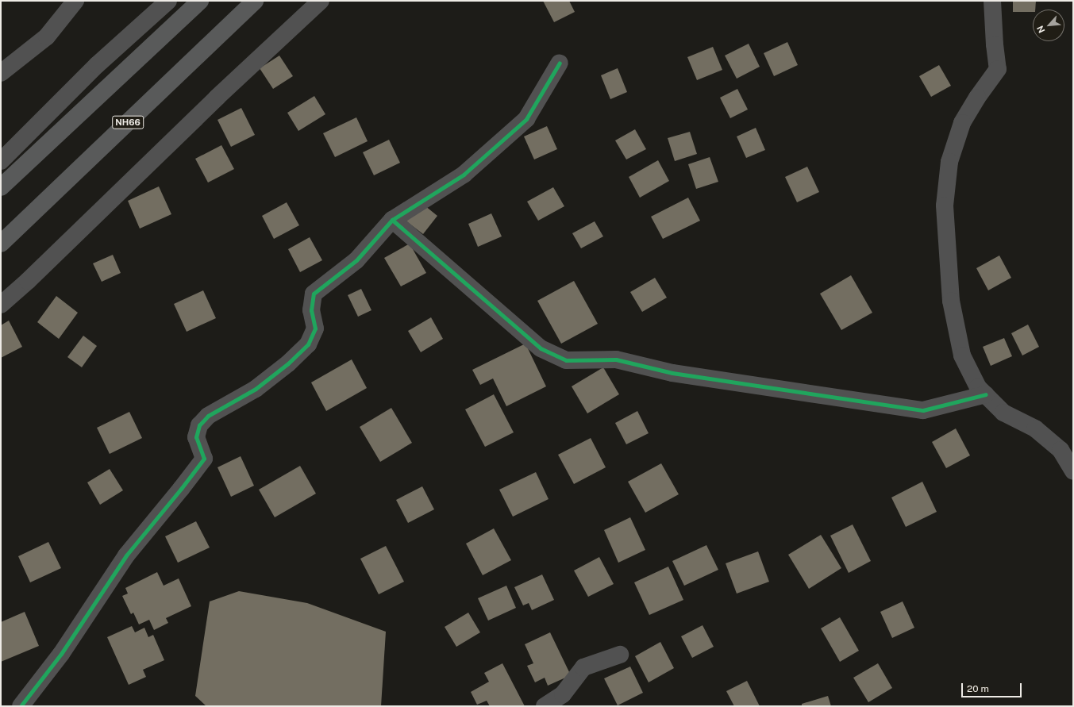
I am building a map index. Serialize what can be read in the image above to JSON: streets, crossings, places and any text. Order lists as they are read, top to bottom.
{
  "streets": {
    "highway": ["NH66"]
  },
  "scale_bar": "20 m",
  "north": "bottom left"
}
